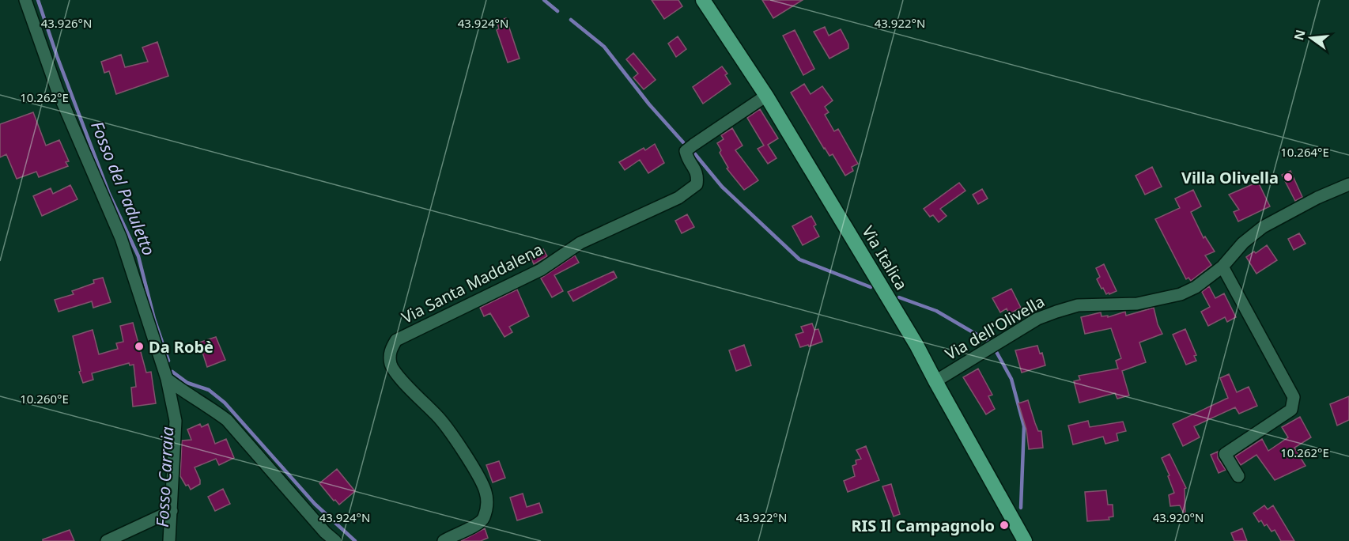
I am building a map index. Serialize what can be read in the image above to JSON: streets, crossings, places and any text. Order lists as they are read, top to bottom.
{
  "streets": {
    "main road": ["Via Italica"],
    "street": ["Via Santa Maddalena", "Via dell'Olivella"]
  },
  "crossings": [
    ["Via Italica", "Via Santa Maddalena"],
    ["Via Italica", "Via dell'Olivella"]
  ],
  "water": ["Fosso del Paduletto", "Fosso Carraia"],
  "places": ["Villa Olivella", "Da Robè", "RIS Il Campagnolo"],
  "north": "left",
  "coordinates": [
    "43.926°N",
    "43.924°N",
    "43.922°N",
    "10.262°E",
    "10.264°E",
    "10.260°E",
    "43.920°N"
  ]
}
